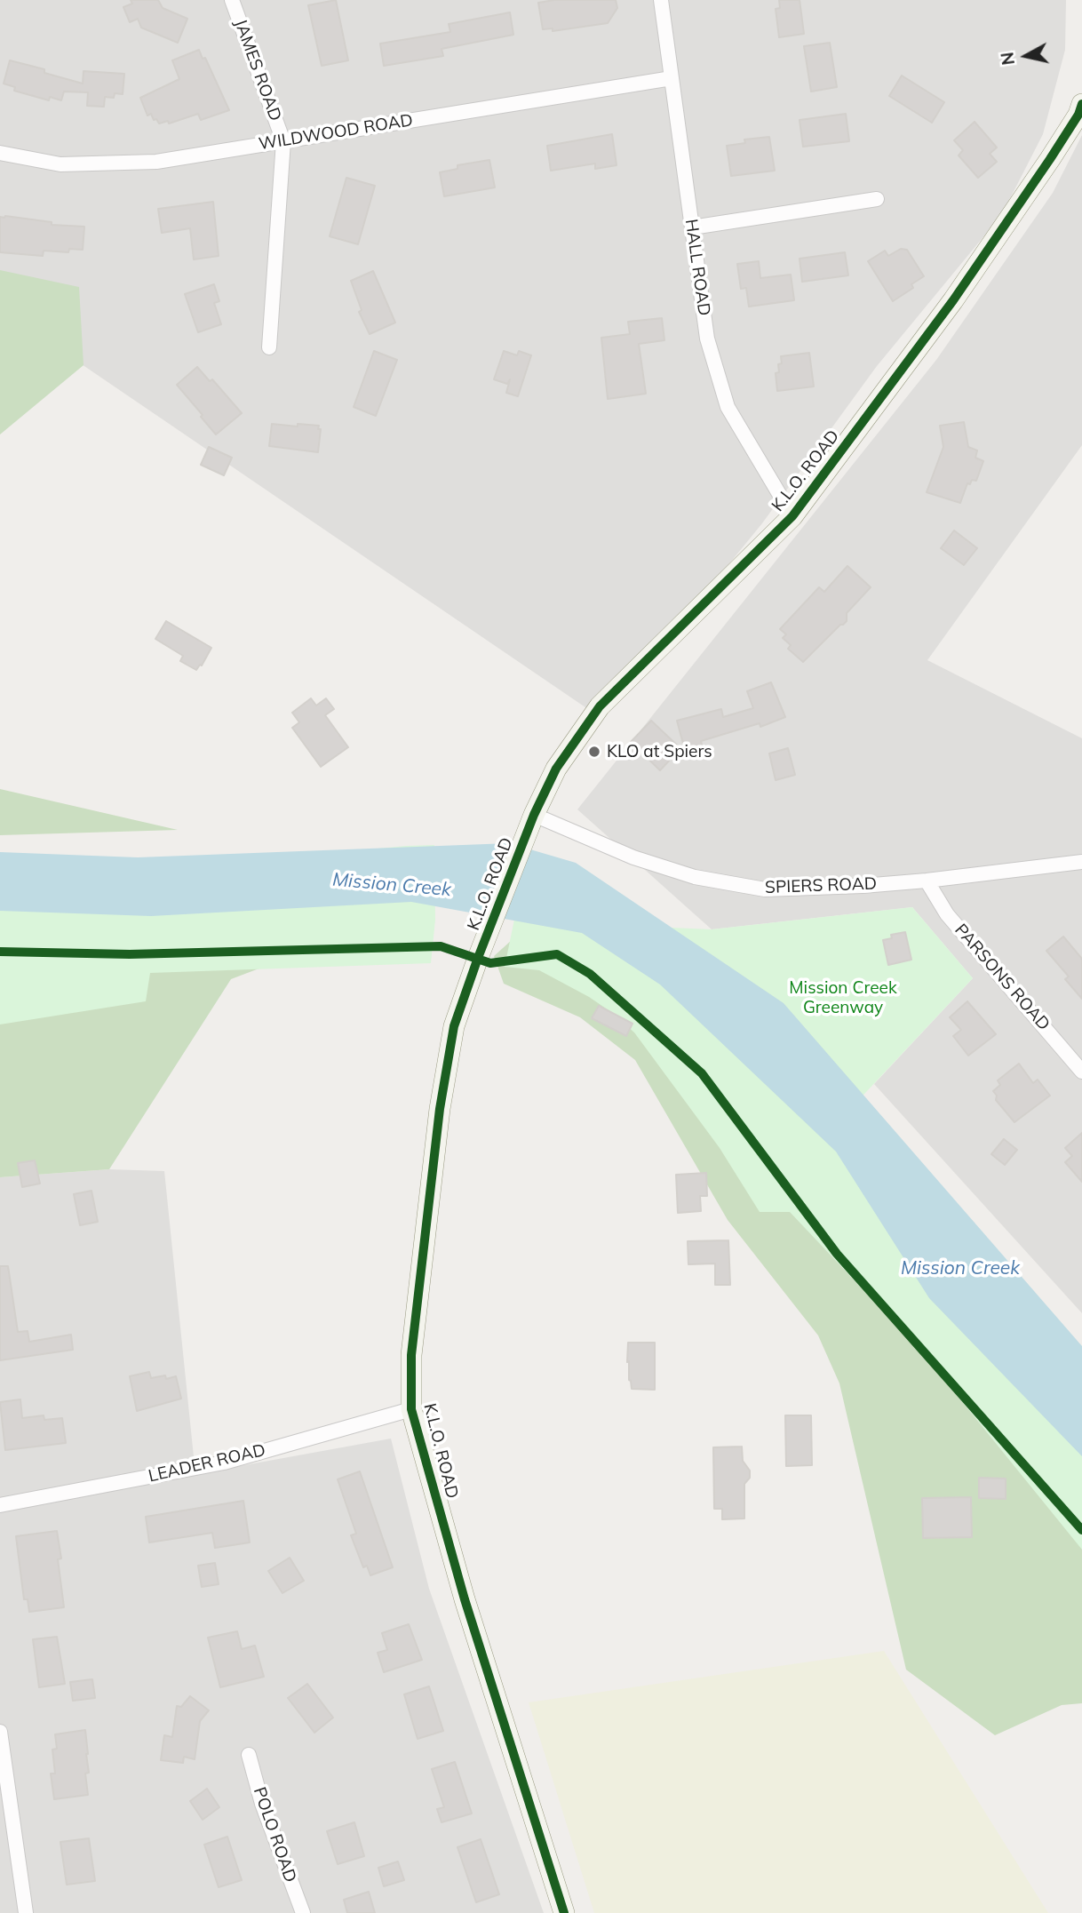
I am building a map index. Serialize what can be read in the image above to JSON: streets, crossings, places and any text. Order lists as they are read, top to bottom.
{
  "streets": {
    "main road": ["K.L.O. ROAD"],
    "street": [
      "JAMES ROAD",
      "WILDWOOD ROAD",
      "HALL ROAD",
      "SPIERS ROAD",
      "PARSONS ROAD",
      "LEADER ROAD",
      "POLO ROAD"
    ]
  },
  "crossings": [
    ["JAMES ROAD", "WILDWOOD ROAD"],
    ["WILDWOOD ROAD", "HALL ROAD"],
    ["HALL ROAD", "K.L.O. ROAD"],
    ["K.L.O. ROAD", "SPIERS ROAD"],
    ["K.L.O. ROAD", "LEADER ROAD"],
    ["SPIERS ROAD", "PARSONS ROAD"]
  ],
  "water": ["Mission Creek"],
  "parks": ["Mission Creek Greenway"],
  "places": ["KLO at Spiers"],
  "north": "left"
}
